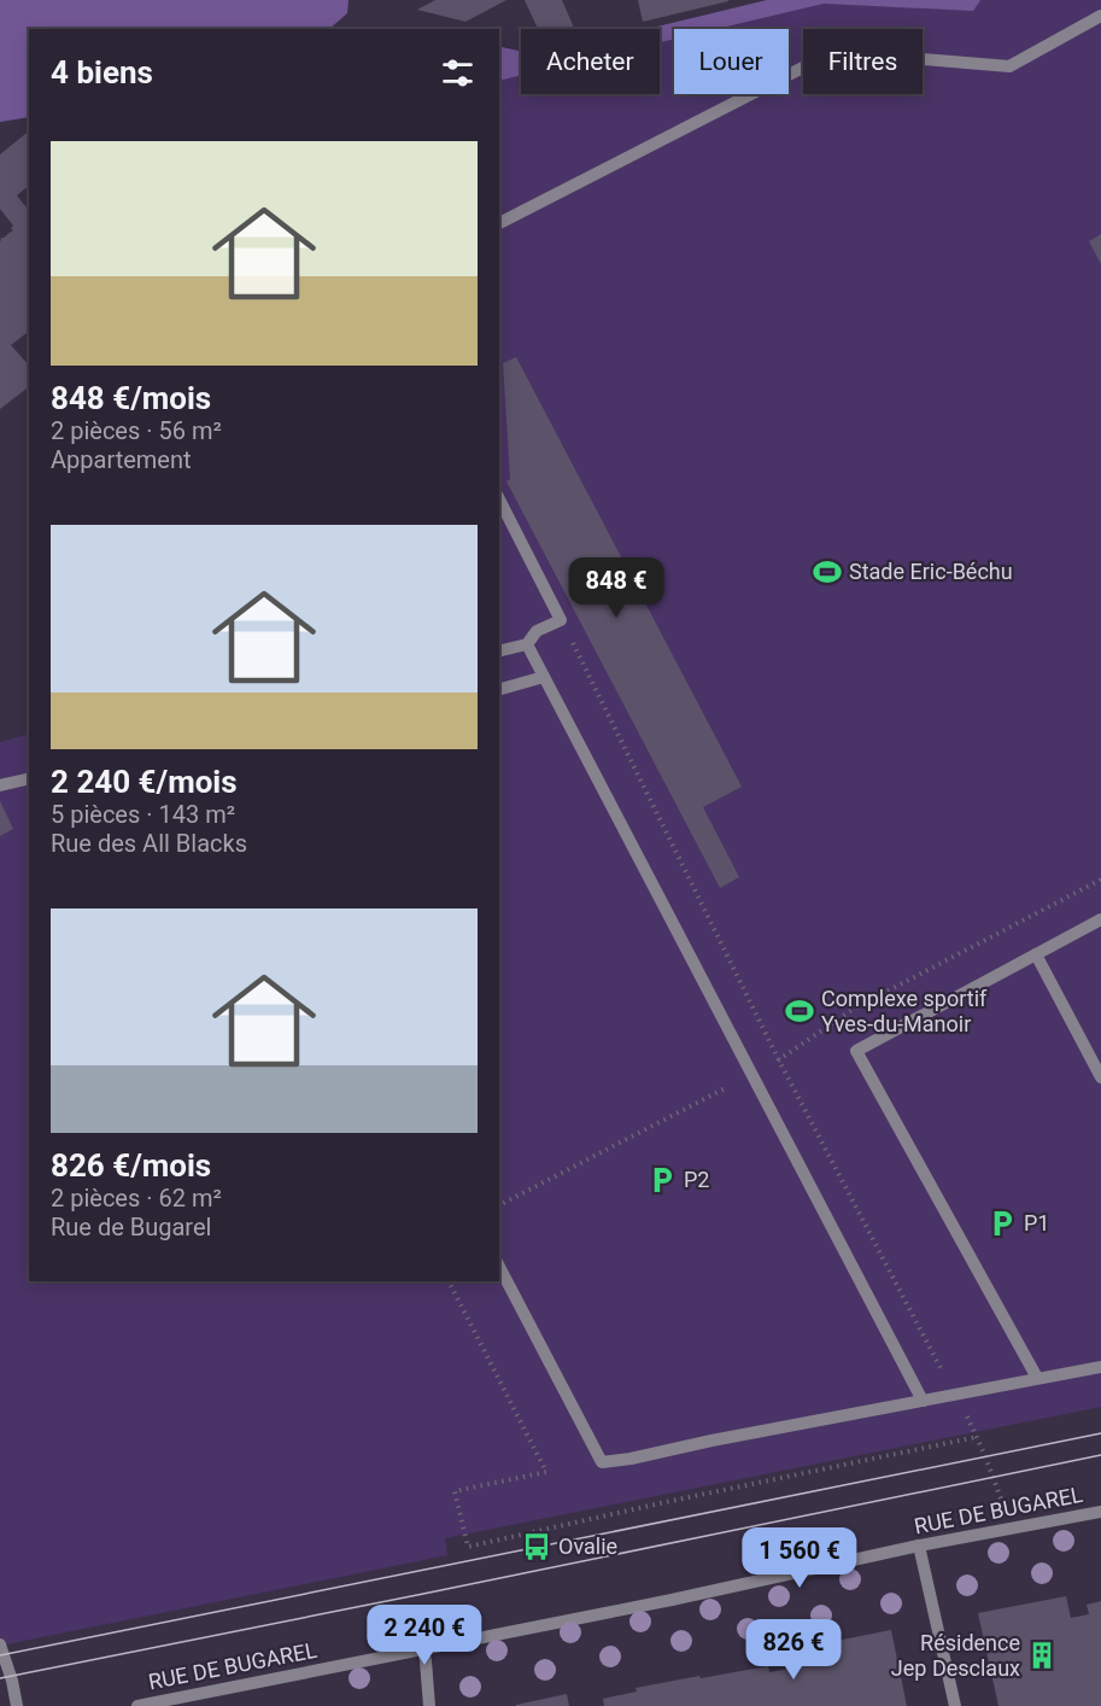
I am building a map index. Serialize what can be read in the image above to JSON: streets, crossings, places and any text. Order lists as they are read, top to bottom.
{
  "streets": {
    "street": ["RUE DE BUGAREL"]
  },
  "places": {
    "sports": ["Stade Eric-Béchu", "Complexe sportif Yves-du-Manoir"],
    "parking": ["P2", "P1"],
    "bus stop": ["Ovalie"],
    "building": ["Résidence Jep Desclaux"]
  },
  "page": {
    "chip": ["Acheter", "Louer", "Filtres"],
    "heading": "4 biens",
    "list": [
      {
        "name": "848 €/mois",
        "note": "2 pièces · 56 m² · Appartement"
      },
      {
        "name": "2 240 €/mois",
        "note": "5 pièces · 143 m² · Rue des All Blacks"
      },
      {
        "name": "826 €/mois",
        "note": "2 pièces · 62 m² · Rue de Bugarel"
      }
    ],
    "price": [
      "848 €",
      "1 560 €",
      "2 240 €",
      "826 €"
    ]
  }
}
